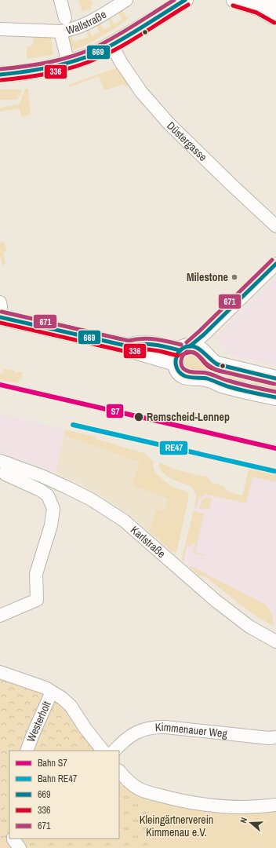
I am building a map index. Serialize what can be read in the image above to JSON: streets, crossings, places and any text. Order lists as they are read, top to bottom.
{
  "streets": {
    "street": [
      "Wallstraße",
      "Düstergasse",
      "Karlstraße",
      "Westerholt",
      "Kimmenauer Weg"
    ]
  },
  "parks": ["Kleingärtnerverein Kimmenau e.V."],
  "places": ["Milestone", "Remscheid-Lennep"],
  "lines": [
    "transit line 669",
    "transit line 671",
    "transit line 336",
    "rail line S7",
    "rail line RE47"
  ],
  "legend": [
    "Bahn S7",
    "Bahn RE47",
    "669",
    "336",
    "671"
  ],
  "north": "left"
}
